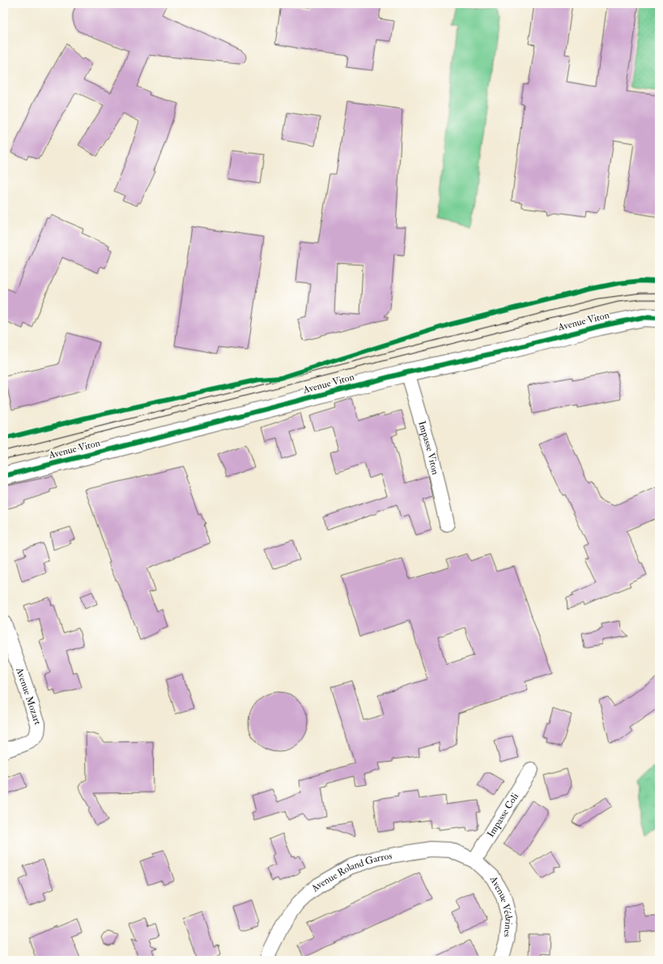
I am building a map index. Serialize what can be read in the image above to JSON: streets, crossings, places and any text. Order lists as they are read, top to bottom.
{
  "streets": {
    "street": [
      "Avenue Viton",
      "Impasse Viton",
      "Avenue Mozart",
      "Impasse Coli",
      "Avenue Roland Garros",
      "Avenue Védrines"
    ]
  },
  "crossings": [
    ["Avenue Viton", "Impasse Viton"],
    ["Impasse Coli", "Avenue Roland Garros"],
    ["Impasse Coli", "Avenue Védrines"],
    ["Avenue Roland Garros", "Avenue Védrines"]
  ]
}
